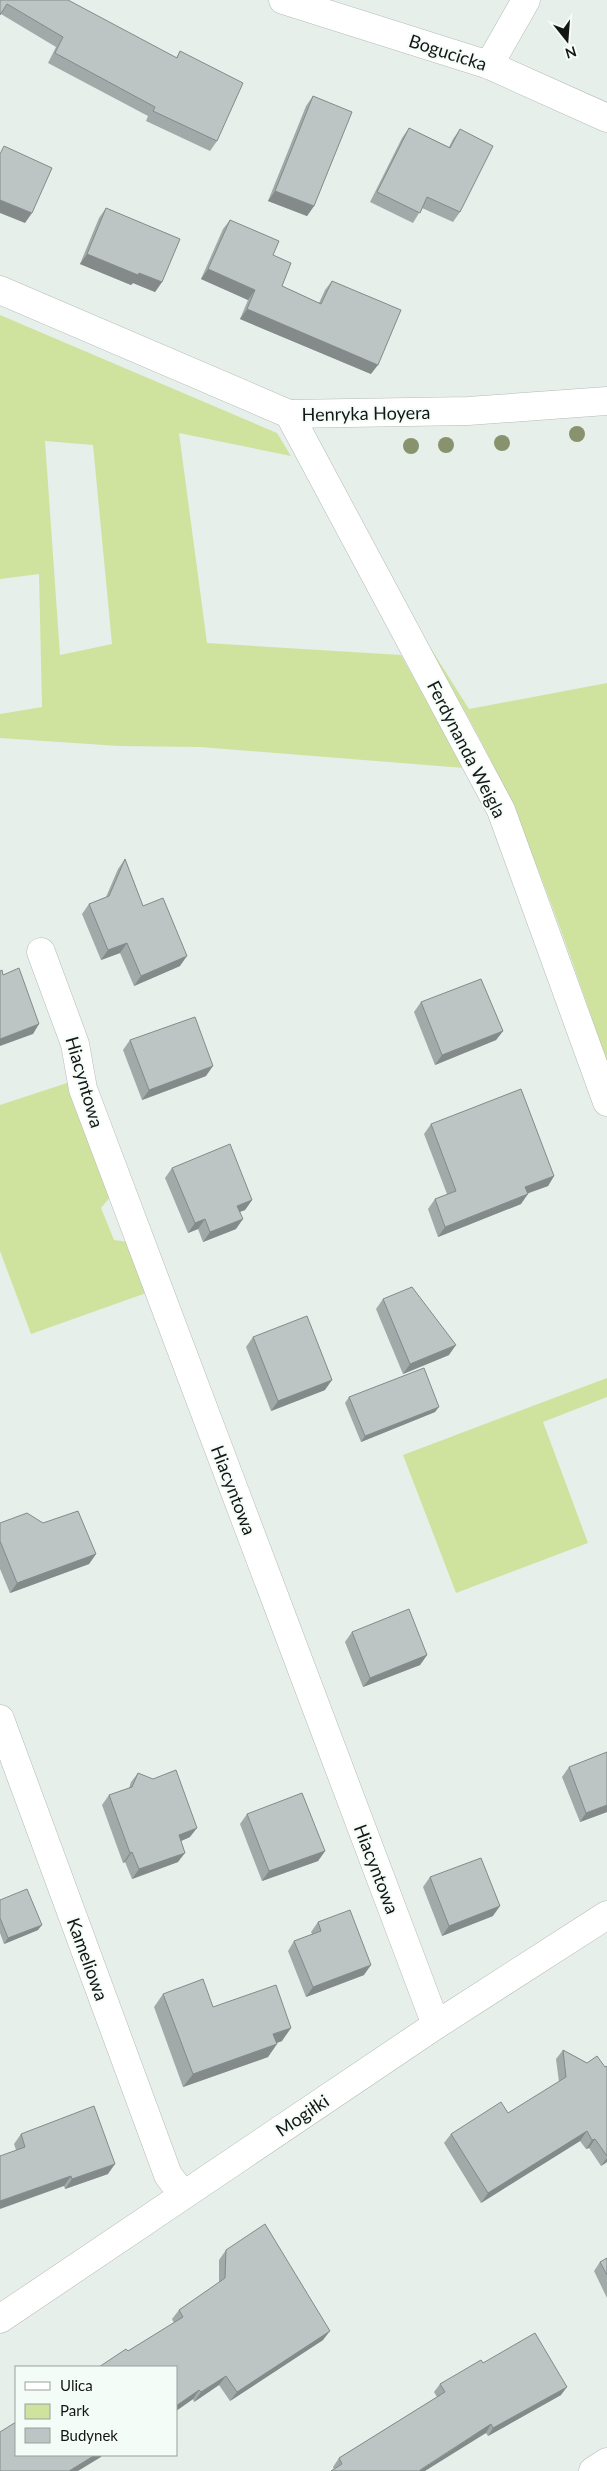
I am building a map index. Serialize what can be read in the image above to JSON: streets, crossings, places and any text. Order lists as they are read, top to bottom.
{
  "streets": {
    "street": [
      "Bogucicka",
      "Henryka Hoyera",
      "Ferdynanda Weigla",
      "Hiacyntowa",
      "Kameliowa",
      "Mogiłki"
    ]
  },
  "crossings": [
    ["Henryka Hoyera", "Ferdynanda Weigla"],
    ["Hiacyntowa", "Mogiłki"],
    ["Kameliowa", "Mogiłki"]
  ],
  "legend": ["Ulica", "Park", "Budynek"],
  "north": "bottom"
}
